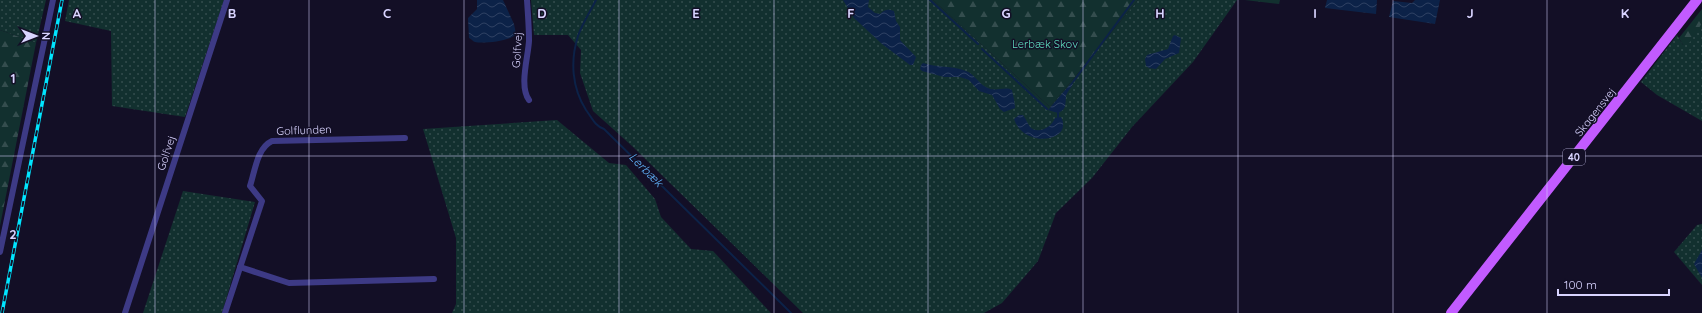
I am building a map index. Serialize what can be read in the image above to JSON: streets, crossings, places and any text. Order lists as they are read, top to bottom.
{
  "streets": {
    "main road": ["Skagensvej", "40"],
    "street": ["Golfvej", "Golflunden"]
  },
  "water": ["Lerbæk"],
  "parks": ["Lerbæk Skov"],
  "scale_bar": "100 m",
  "north": "right",
  "grid": {
    "columns": [
      "A",
      "B",
      "C",
      "D",
      "E",
      "F",
      "G",
      "H",
      "I",
      "J",
      "K"
    ],
    "rows": ["1", "2"]
  }
}
